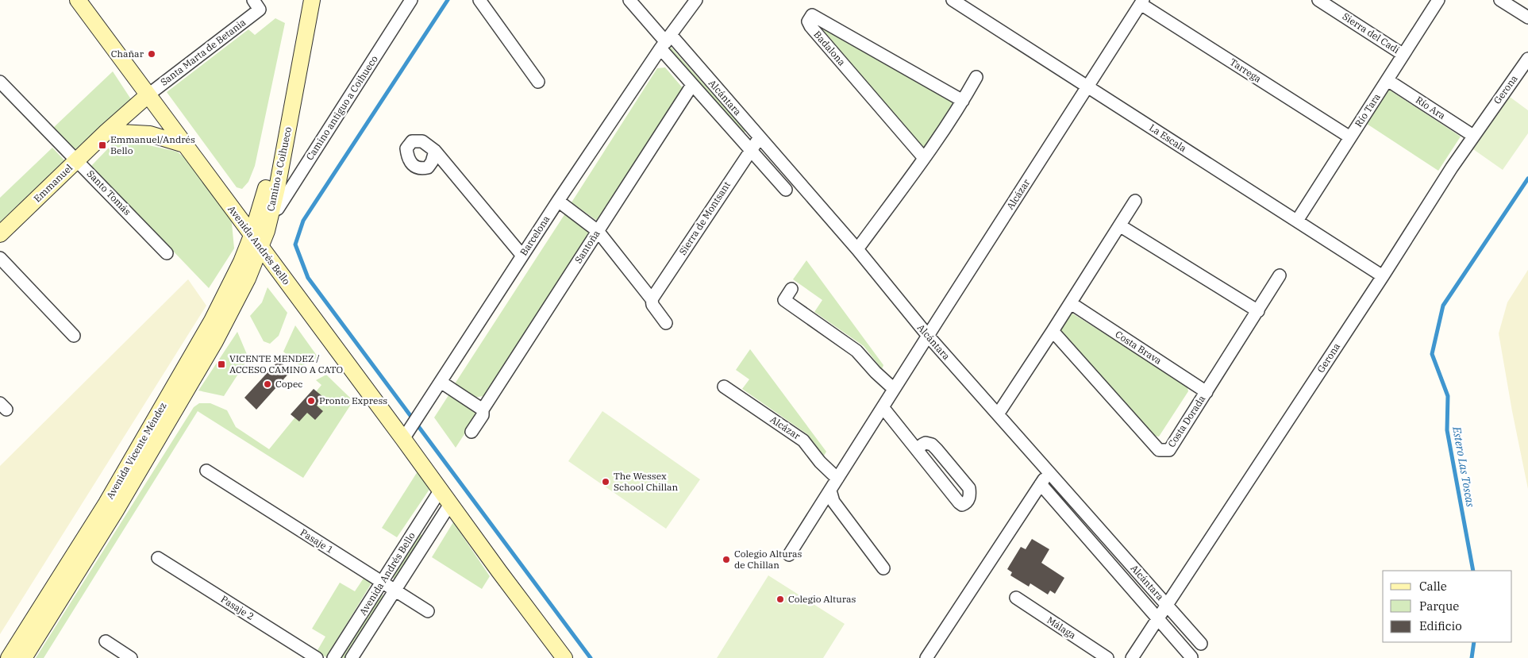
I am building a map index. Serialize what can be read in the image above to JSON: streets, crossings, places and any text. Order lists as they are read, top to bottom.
{
  "streets": {
    "main road": [
      "Camino a Coihueco",
      "Emmanuel",
      "Avenida Andrés Bello",
      "Avenida Vicente Méndez"
    ],
    "street": [
      "Sierra del Cadi",
      "Badalona",
      "Santa Marta de Betania",
      "Tarrega",
      "Gerona",
      "Alcántara",
      "Camino antiguo a Coihueco",
      "Río Ara",
      "Río Tara",
      "La Escala",
      "Santo Tomás",
      "Alcázar",
      "Sierra de Montsant",
      "Barcelona",
      "Santoña",
      "Costa Brava",
      "Costa Dorada",
      "Pasaje 1",
      "Pasaje 2",
      "Málaga"
    ]
  },
  "crossings": [
    ["Sierra del Cadi", "Río Tara"],
    ["Santa Marta de Betania", "Emmanuel"],
    ["Santa Marta de Betania", "Avenida Andrés Bello"],
    ["Tarrega", "Río Tara"],
    ["Tarrega", "Alcázar"],
    ["Gerona", "Alcántara"],
    ["Gerona", "Río Ara"],
    ["Gerona", "La Escala"],
    ["Alcántara", "Alcázar"],
    ["Alcántara", "Sierra de Montsant"],
    ["Alcántara", "Barcelona"],
    ["Alcántara", "Santoña"],
    ["Camino antiguo a Coihueco", "Camino a Coihueco"],
    ["Río Ara", "Río Tara"],
    ["Río Tara", "La Escala"],
    ["La Escala", "Alcázar"],
    ["Camino a Coihueco", "Avenida Andrés Bello"],
    ["Camino a Coihueco", "Avenida Vicente Méndez"],
    ["Emmanuel", "Santo Tomás"],
    ["Emmanuel", "Avenida Andrés Bello"],
    ["Barcelona", "Avenida Andrés Bello"],
    ["Avenida Andrés Bello", "Avenida Vicente Méndez"],
    ["Avenida Andrés Bello", "Pasaje 1"],
    ["Costa Brava", "Costa Dorada"]
  ],
  "water": ["Estero Las Toscas"],
  "places": {
    "other": [
      "Chañar",
      "Copec",
      "Pronto Express",
      "The Wessex School Chillan",
      "Colegio Alturas de Chillan",
      "Colegio Alturas"
    ],
    "transit": ["Emmanuel/Andrés Bello", "VICENTE MENDEZ / ACCESO CAMINO A CATO"]
  },
  "legend": ["Calle", "Parque", "Edificio"]
}
